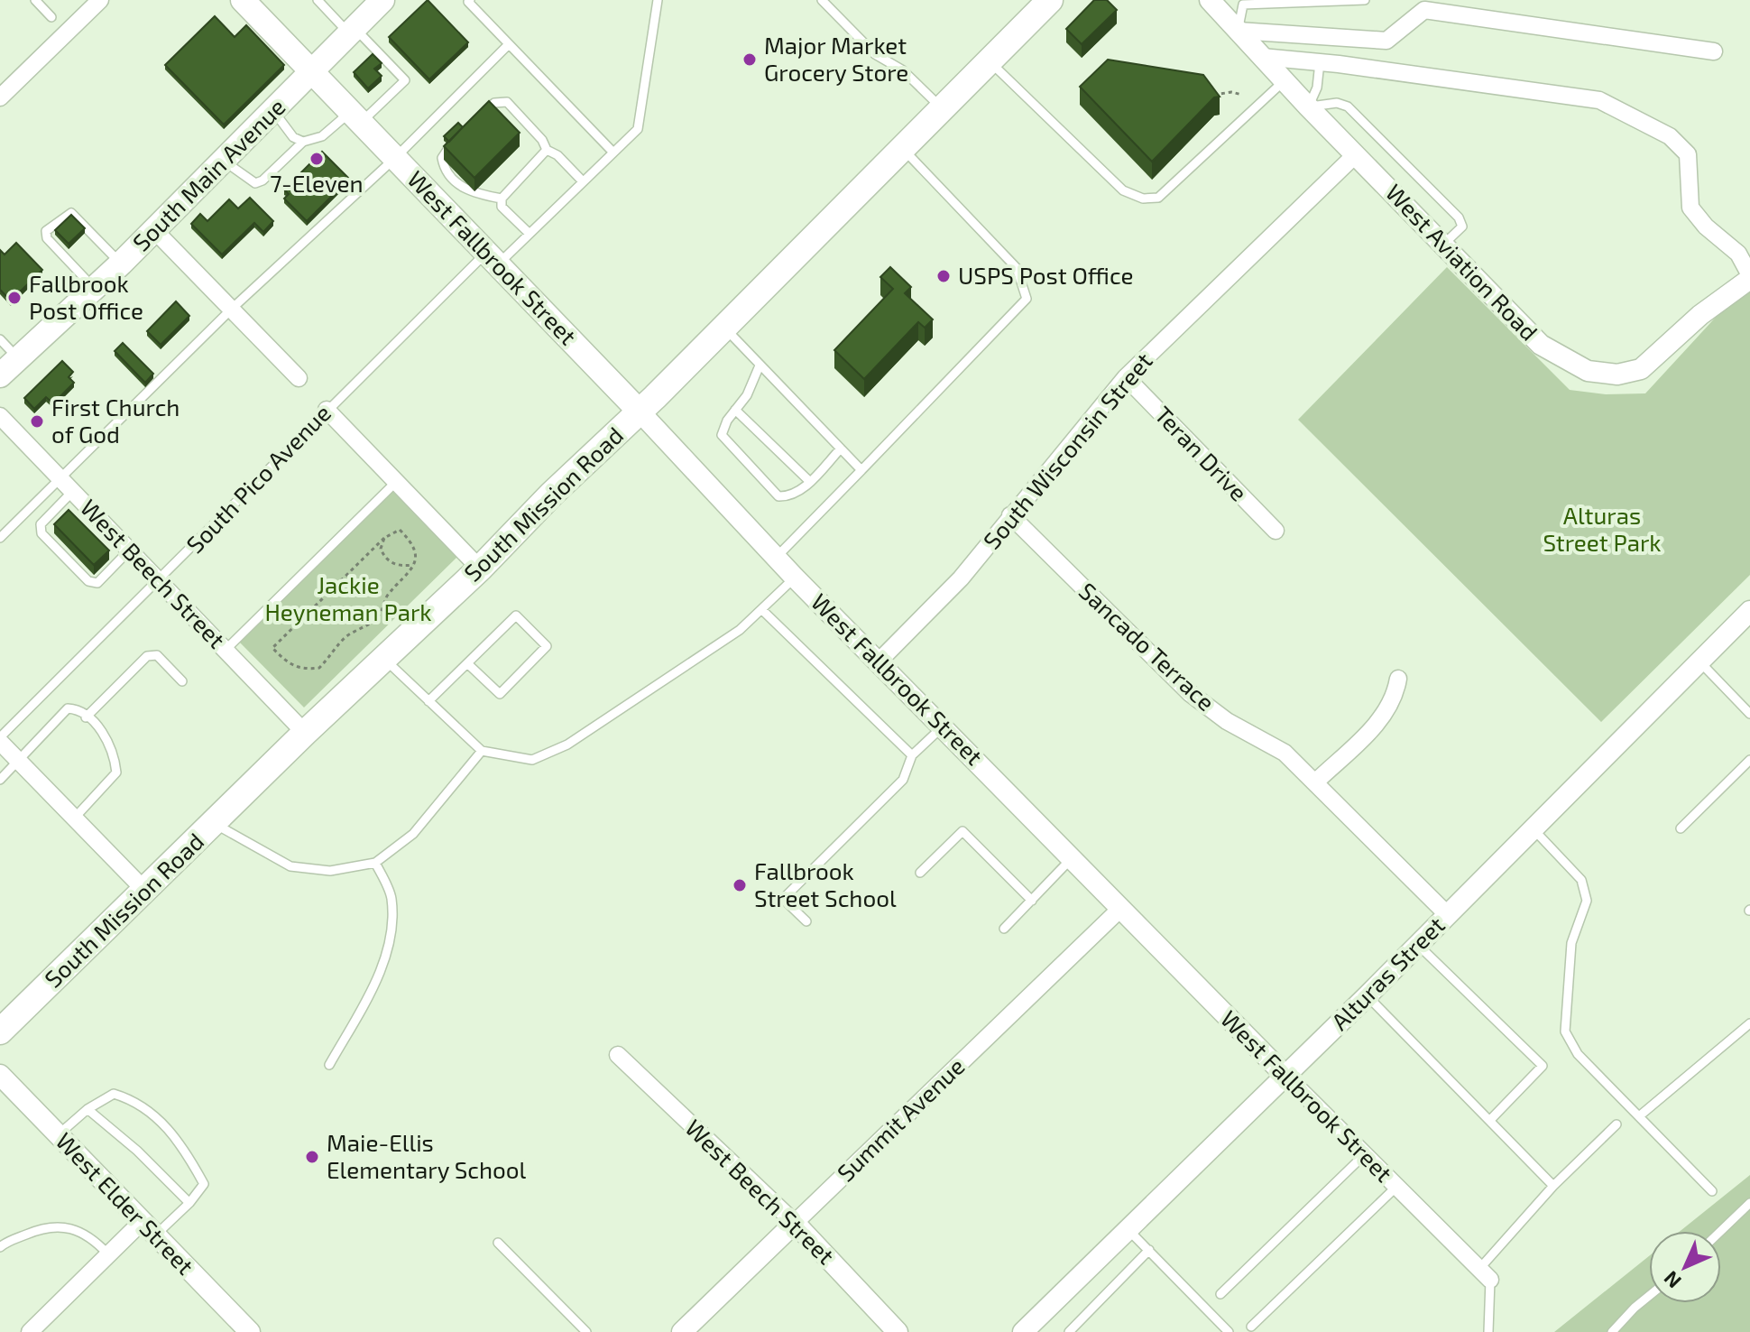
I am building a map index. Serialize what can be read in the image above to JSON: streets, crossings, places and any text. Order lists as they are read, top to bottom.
{
  "streets": {
    "main road": ["South Main Avenue", "West Fallbrook Street", "South Mission Road"],
    "street": [
      "West Aviation Road",
      "South Wisconsin Street",
      "Teran Drive",
      "West Beech Street",
      "Sancado Terrace",
      "Alturas Street",
      "Summit Avenue",
      "West Elder Street"
    ],
    "lane": ["South Pico Avenue"]
  },
  "crossings": [
    ["South Main Avenue", "West Fallbrook Street"],
    ["West Fallbrook Street", "South Wisconsin Street"],
    ["West Fallbrook Street", "South Pico Avenue"],
    ["West Fallbrook Street", "South Mission Road"],
    ["West Fallbrook Street", "Alturas Street"],
    ["West Fallbrook Street", "Summit Avenue"],
    ["West Aviation Road", "South Wisconsin Street"],
    ["South Wisconsin Street", "Teran Drive"],
    ["South Wisconsin Street", "Sancado Terrace"],
    ["South Pico Avenue", "West Beech Street"],
    ["South Mission Road", "West Beech Street"],
    ["West Beech Street", "Summit Avenue"],
    ["Sancado Terrace", "Alturas Street"]
  ],
  "parks": ["Alturas Street Park", "Jackie Heyneman Park"],
  "places": [
    "Major Market Grocery Store",
    "7-Eleven",
    "USPS Post Office",
    "Fallbrook Post Office",
    "First Church of God",
    "Fallbrook Street School",
    "Maie-Ellis Elementary School"
  ],
  "north": "bottom left"
}
